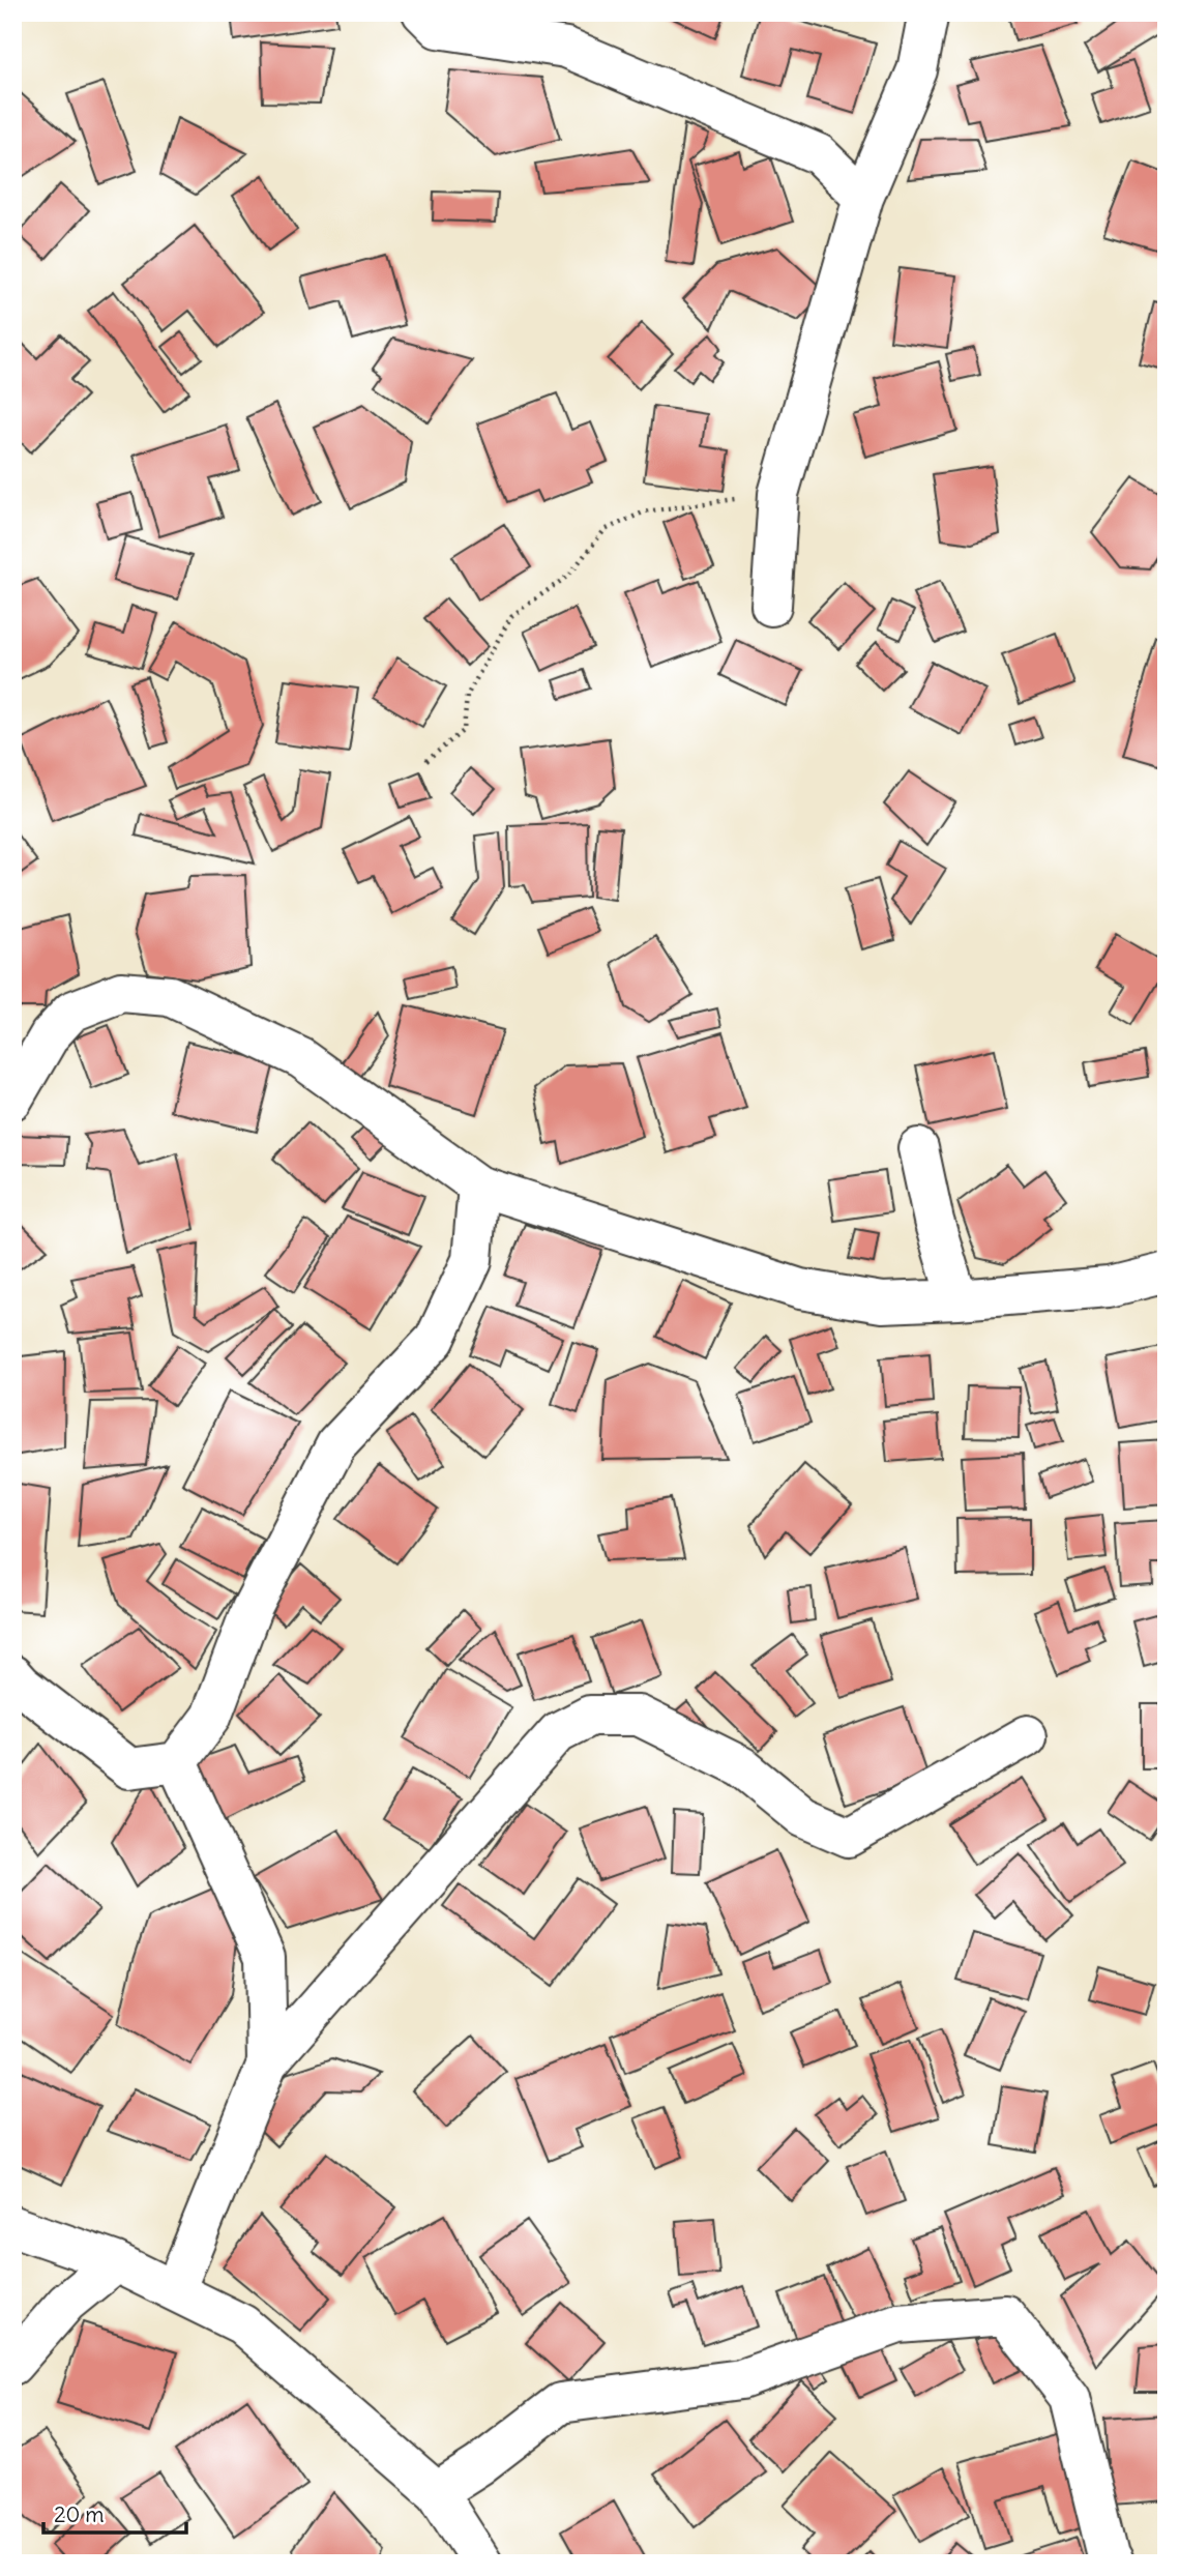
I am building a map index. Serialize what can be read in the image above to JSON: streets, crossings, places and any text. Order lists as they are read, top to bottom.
{
  "scale_bar": "20 m"
}
